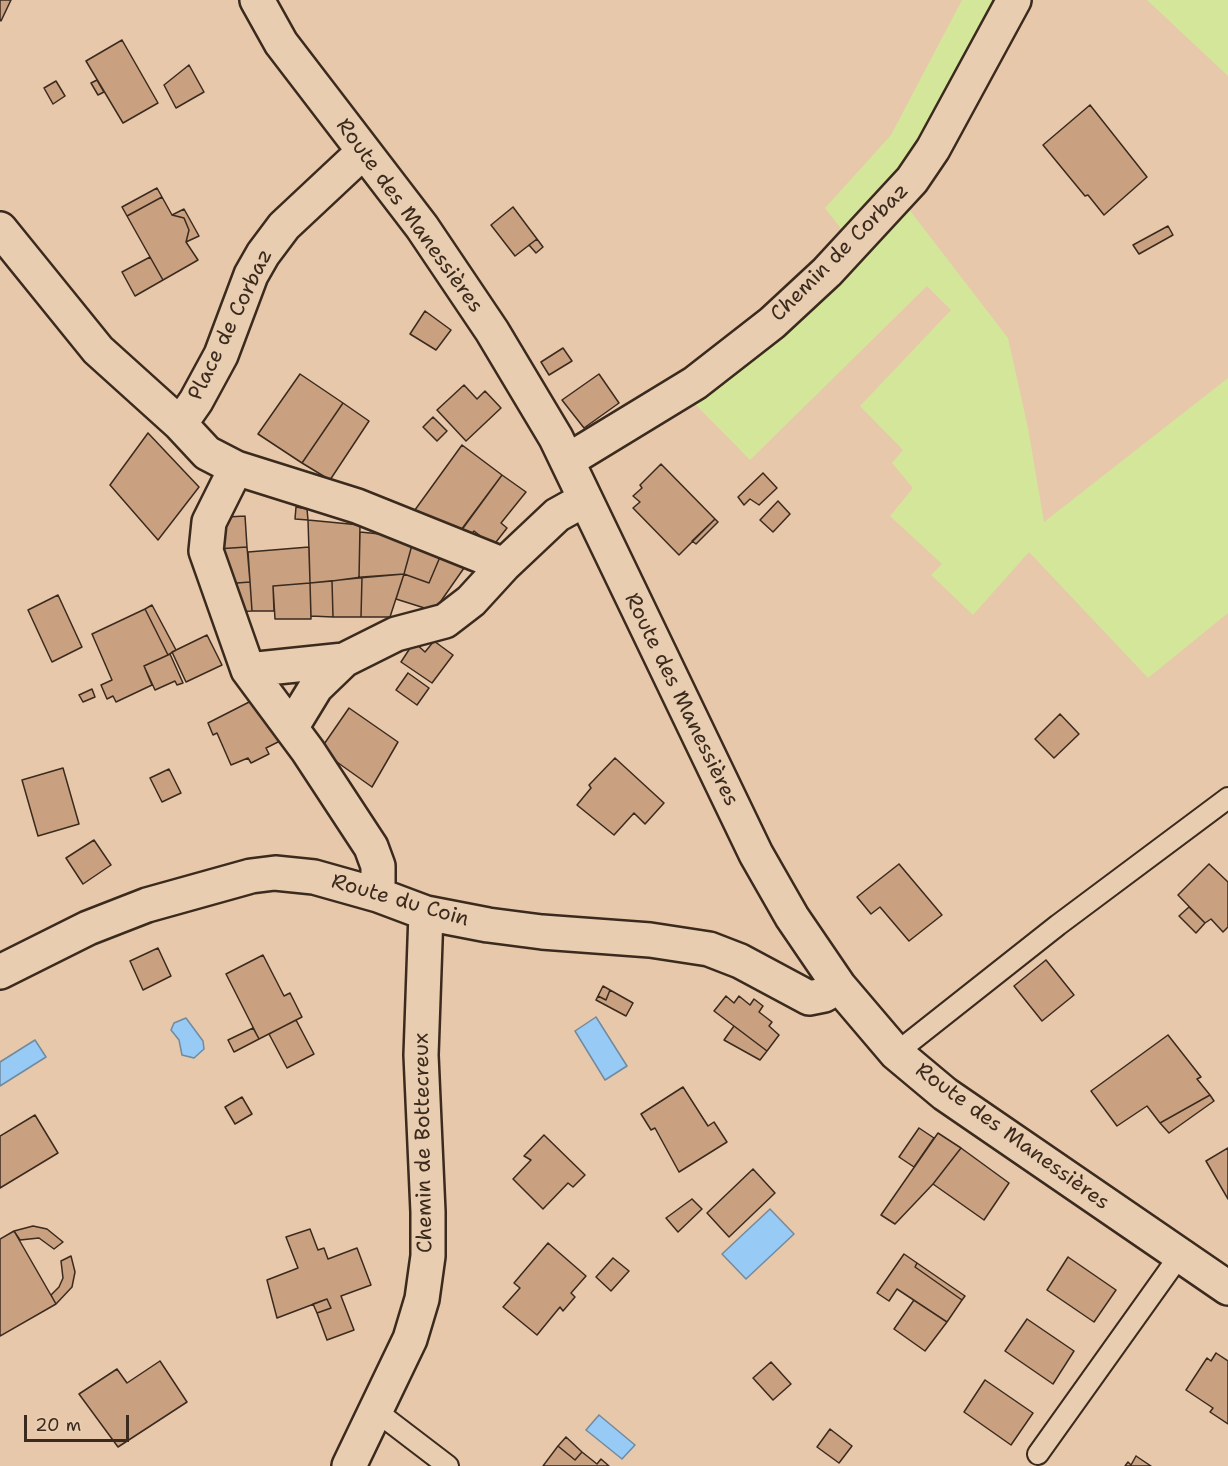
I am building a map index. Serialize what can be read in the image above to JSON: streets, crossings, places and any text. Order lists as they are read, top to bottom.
{
  "streets": {
    "street": [
      "Route des Manessières",
      "Chemin de Corbaz",
      "Place de Corbaz",
      "Route du Coin",
      "Chemin de Bottecreux"
    ]
  },
  "crossings": [
    ["Route des Manessières", "Chemin de Corbaz"],
    ["Route des Manessières", "Place de Corbaz"],
    ["Route des Manessières", "Route du Coin"],
    ["Route du Coin", "Chemin de Bottecreux"]
  ],
  "scale_bar": "20 m"
}
